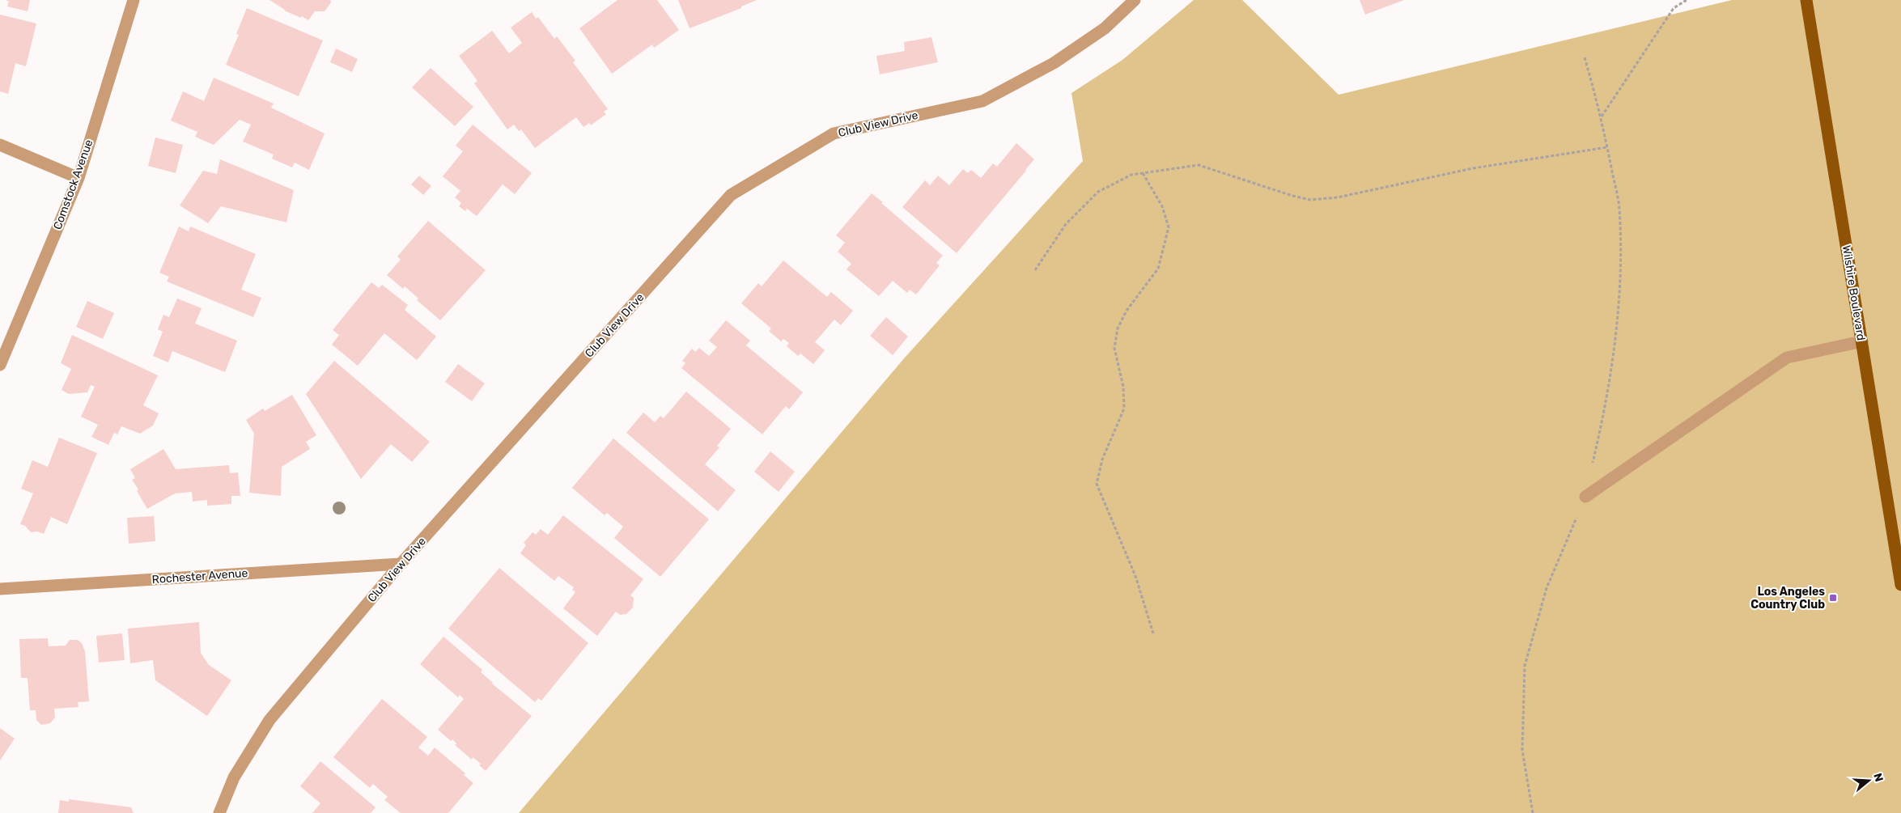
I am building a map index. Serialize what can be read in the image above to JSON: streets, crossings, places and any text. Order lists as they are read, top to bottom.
{
  "streets": {
    "main road": ["Wilshire Boulevard"],
    "street": ["Club View Drive", "Comstock Avenue", "Rochester Avenue"]
  },
  "crossings": [
    ["Club View Drive", "Rochester Avenue"]
  ],
  "places": {
    "transit": ["Los Angeles Country Club"]
  },
  "north": "right"
}
